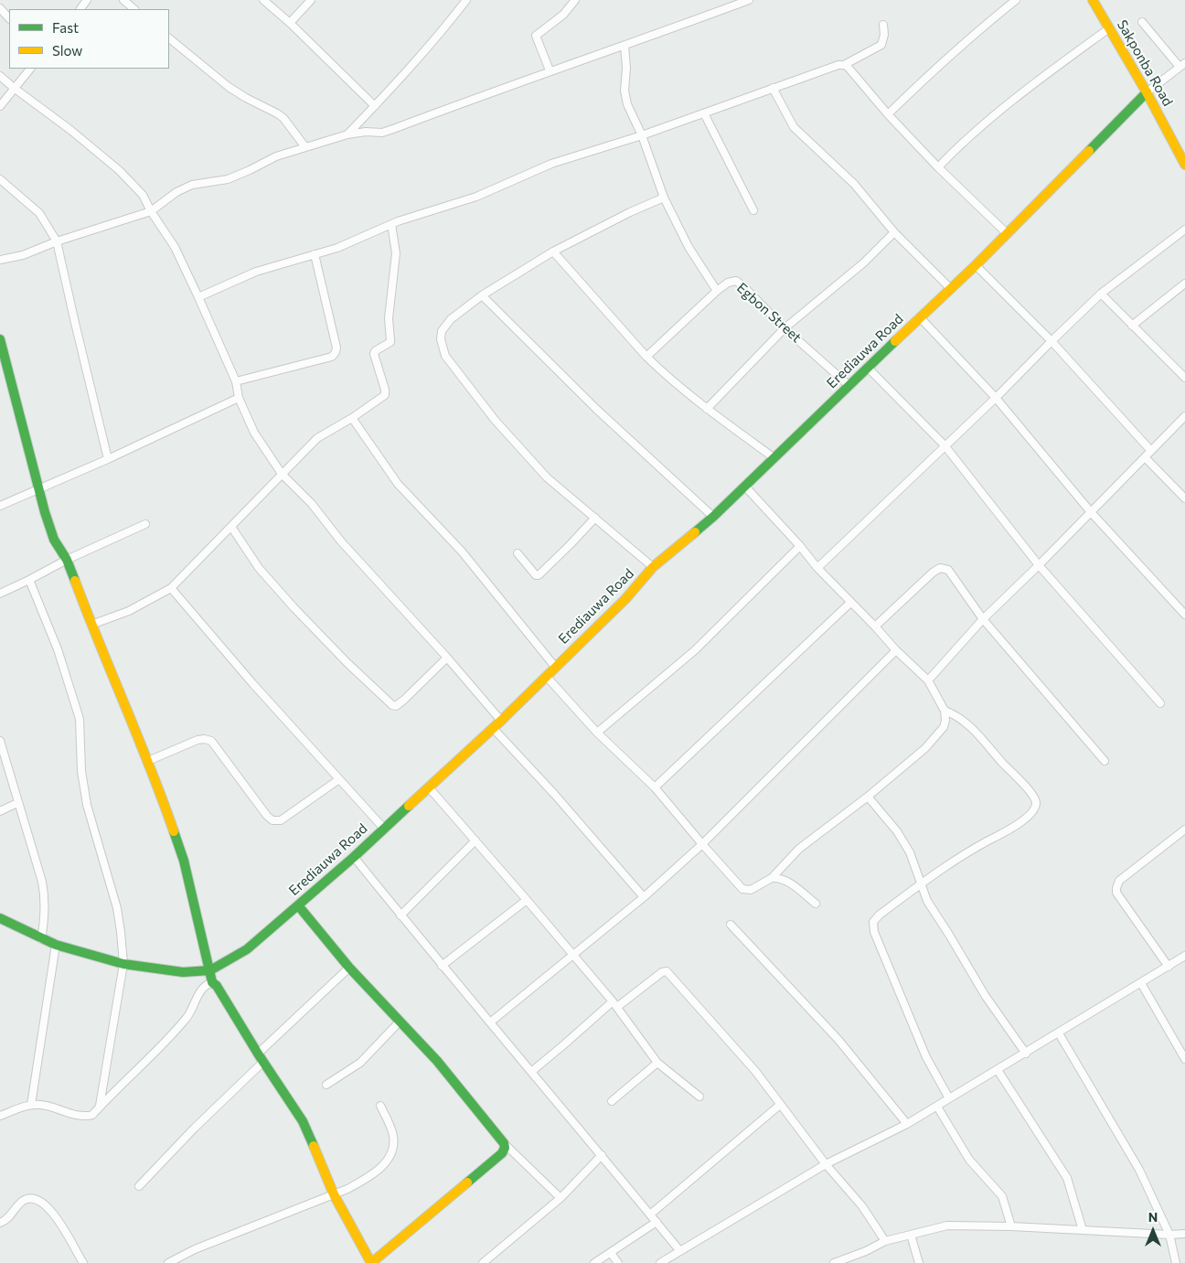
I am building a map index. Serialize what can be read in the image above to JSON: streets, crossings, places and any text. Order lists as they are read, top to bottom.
{
  "streets": {
    "street": ["Sakponba Road", "Egbon Street", "Erediauwa Road"]
  },
  "crossings": [
    ["Sakponba Road", "Erediauwa Road"],
    ["Egbon Street", "Erediauwa Road"]
  ],
  "legend": ["Fast", "Slow"],
  "north": "top"
}
